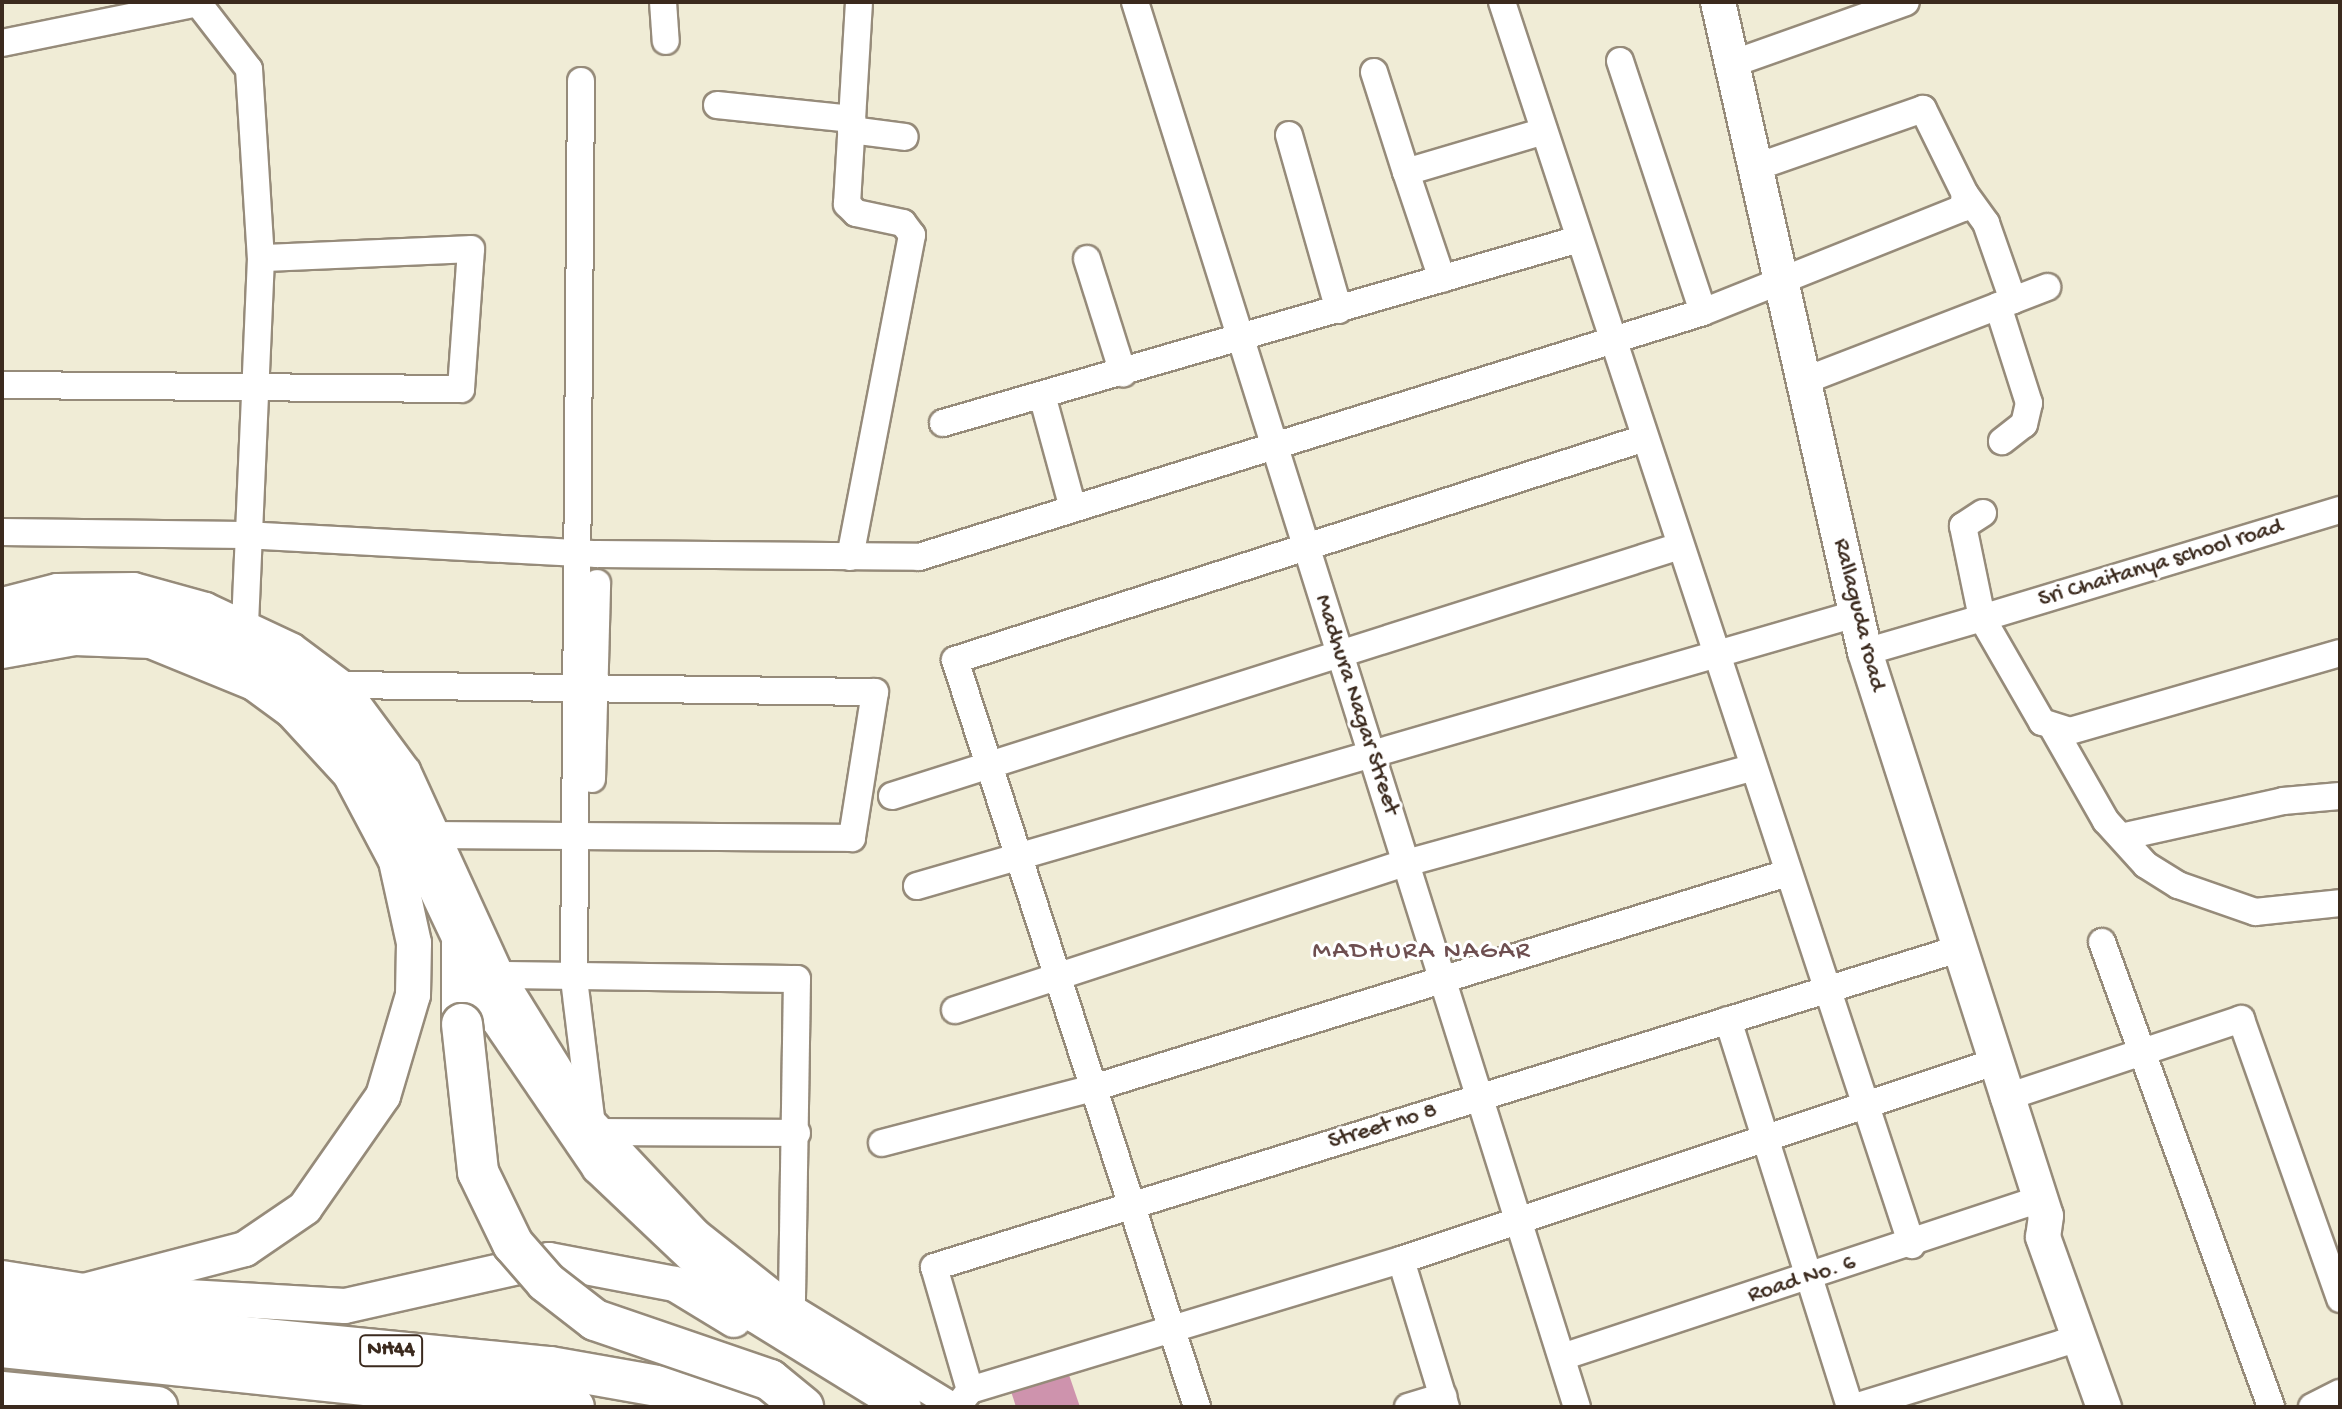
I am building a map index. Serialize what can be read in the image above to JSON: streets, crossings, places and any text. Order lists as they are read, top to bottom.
{
  "streets": {
    "highway": ["NH44"],
    "main road": ["Rallaguda road"],
    "street": [
      "Sri Chaitanya school road",
      "Madhura Nagar Street",
      "Street no 8",
      "Road No. 6"
    ]
  },
  "crossings": [
    ["Sri Chaitanya school road", "Rallaguda road"],
    ["Rallaguda road", "Street no 8"],
    ["Rallaguda road", "Road No. 6"],
    ["Madhura Nagar Street", "Street no 8"],
    ["Madhura Nagar Street", "Road No. 6"]
  ],
  "districts": ["MADHURA NAGAR"]
}
